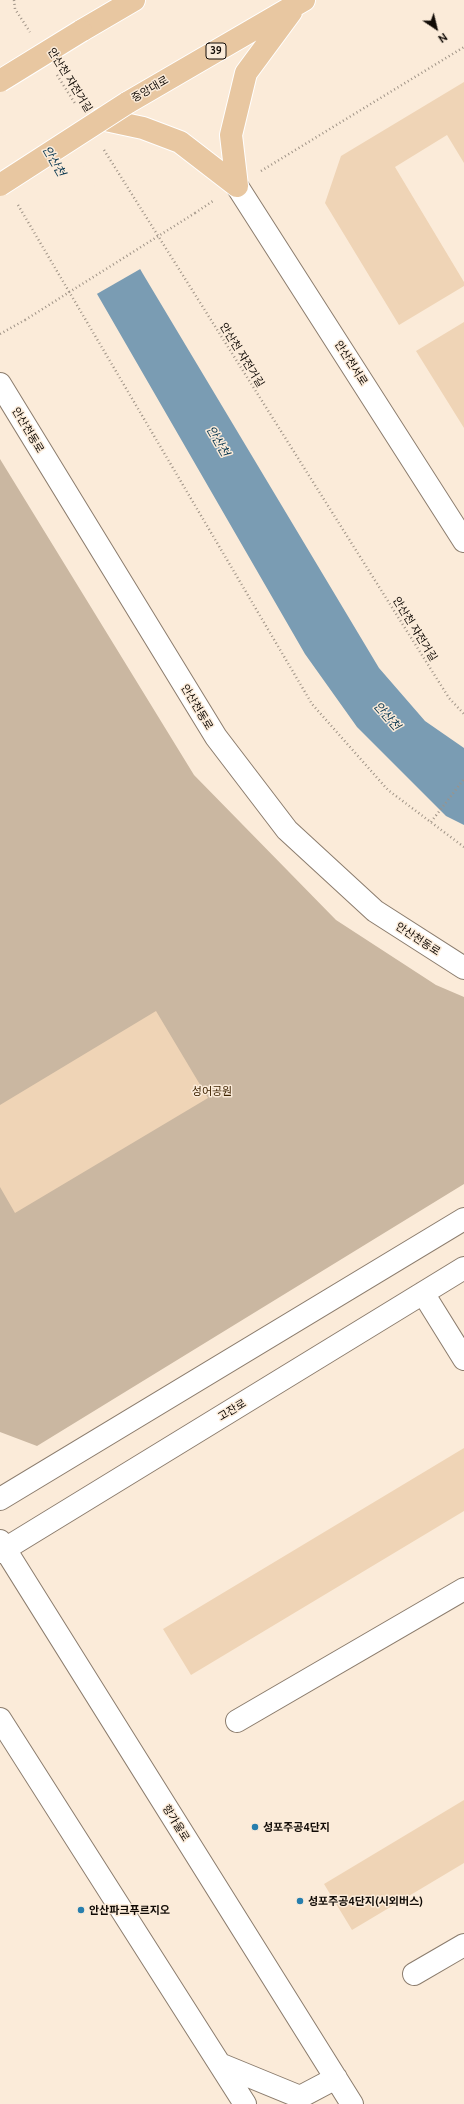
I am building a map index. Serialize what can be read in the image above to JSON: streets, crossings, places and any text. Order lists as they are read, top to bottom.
{
  "streets": {
    "main road": ["39", "중앙대로"],
    "street": [
      "안산천서로",
      "안산천동로",
      "고잔로",
      "항가울로"
    ],
    "path": ["안산천 자전거길"]
  },
  "crossings": [
    ["고잔로", "항가울로"]
  ],
  "water": ["안산천"],
  "parks": ["성어공원"],
  "places": ["성포주공4단지", "성포주공4단지(시외버스)", "안산파크푸르지오"],
  "north": "bottom right"
}
